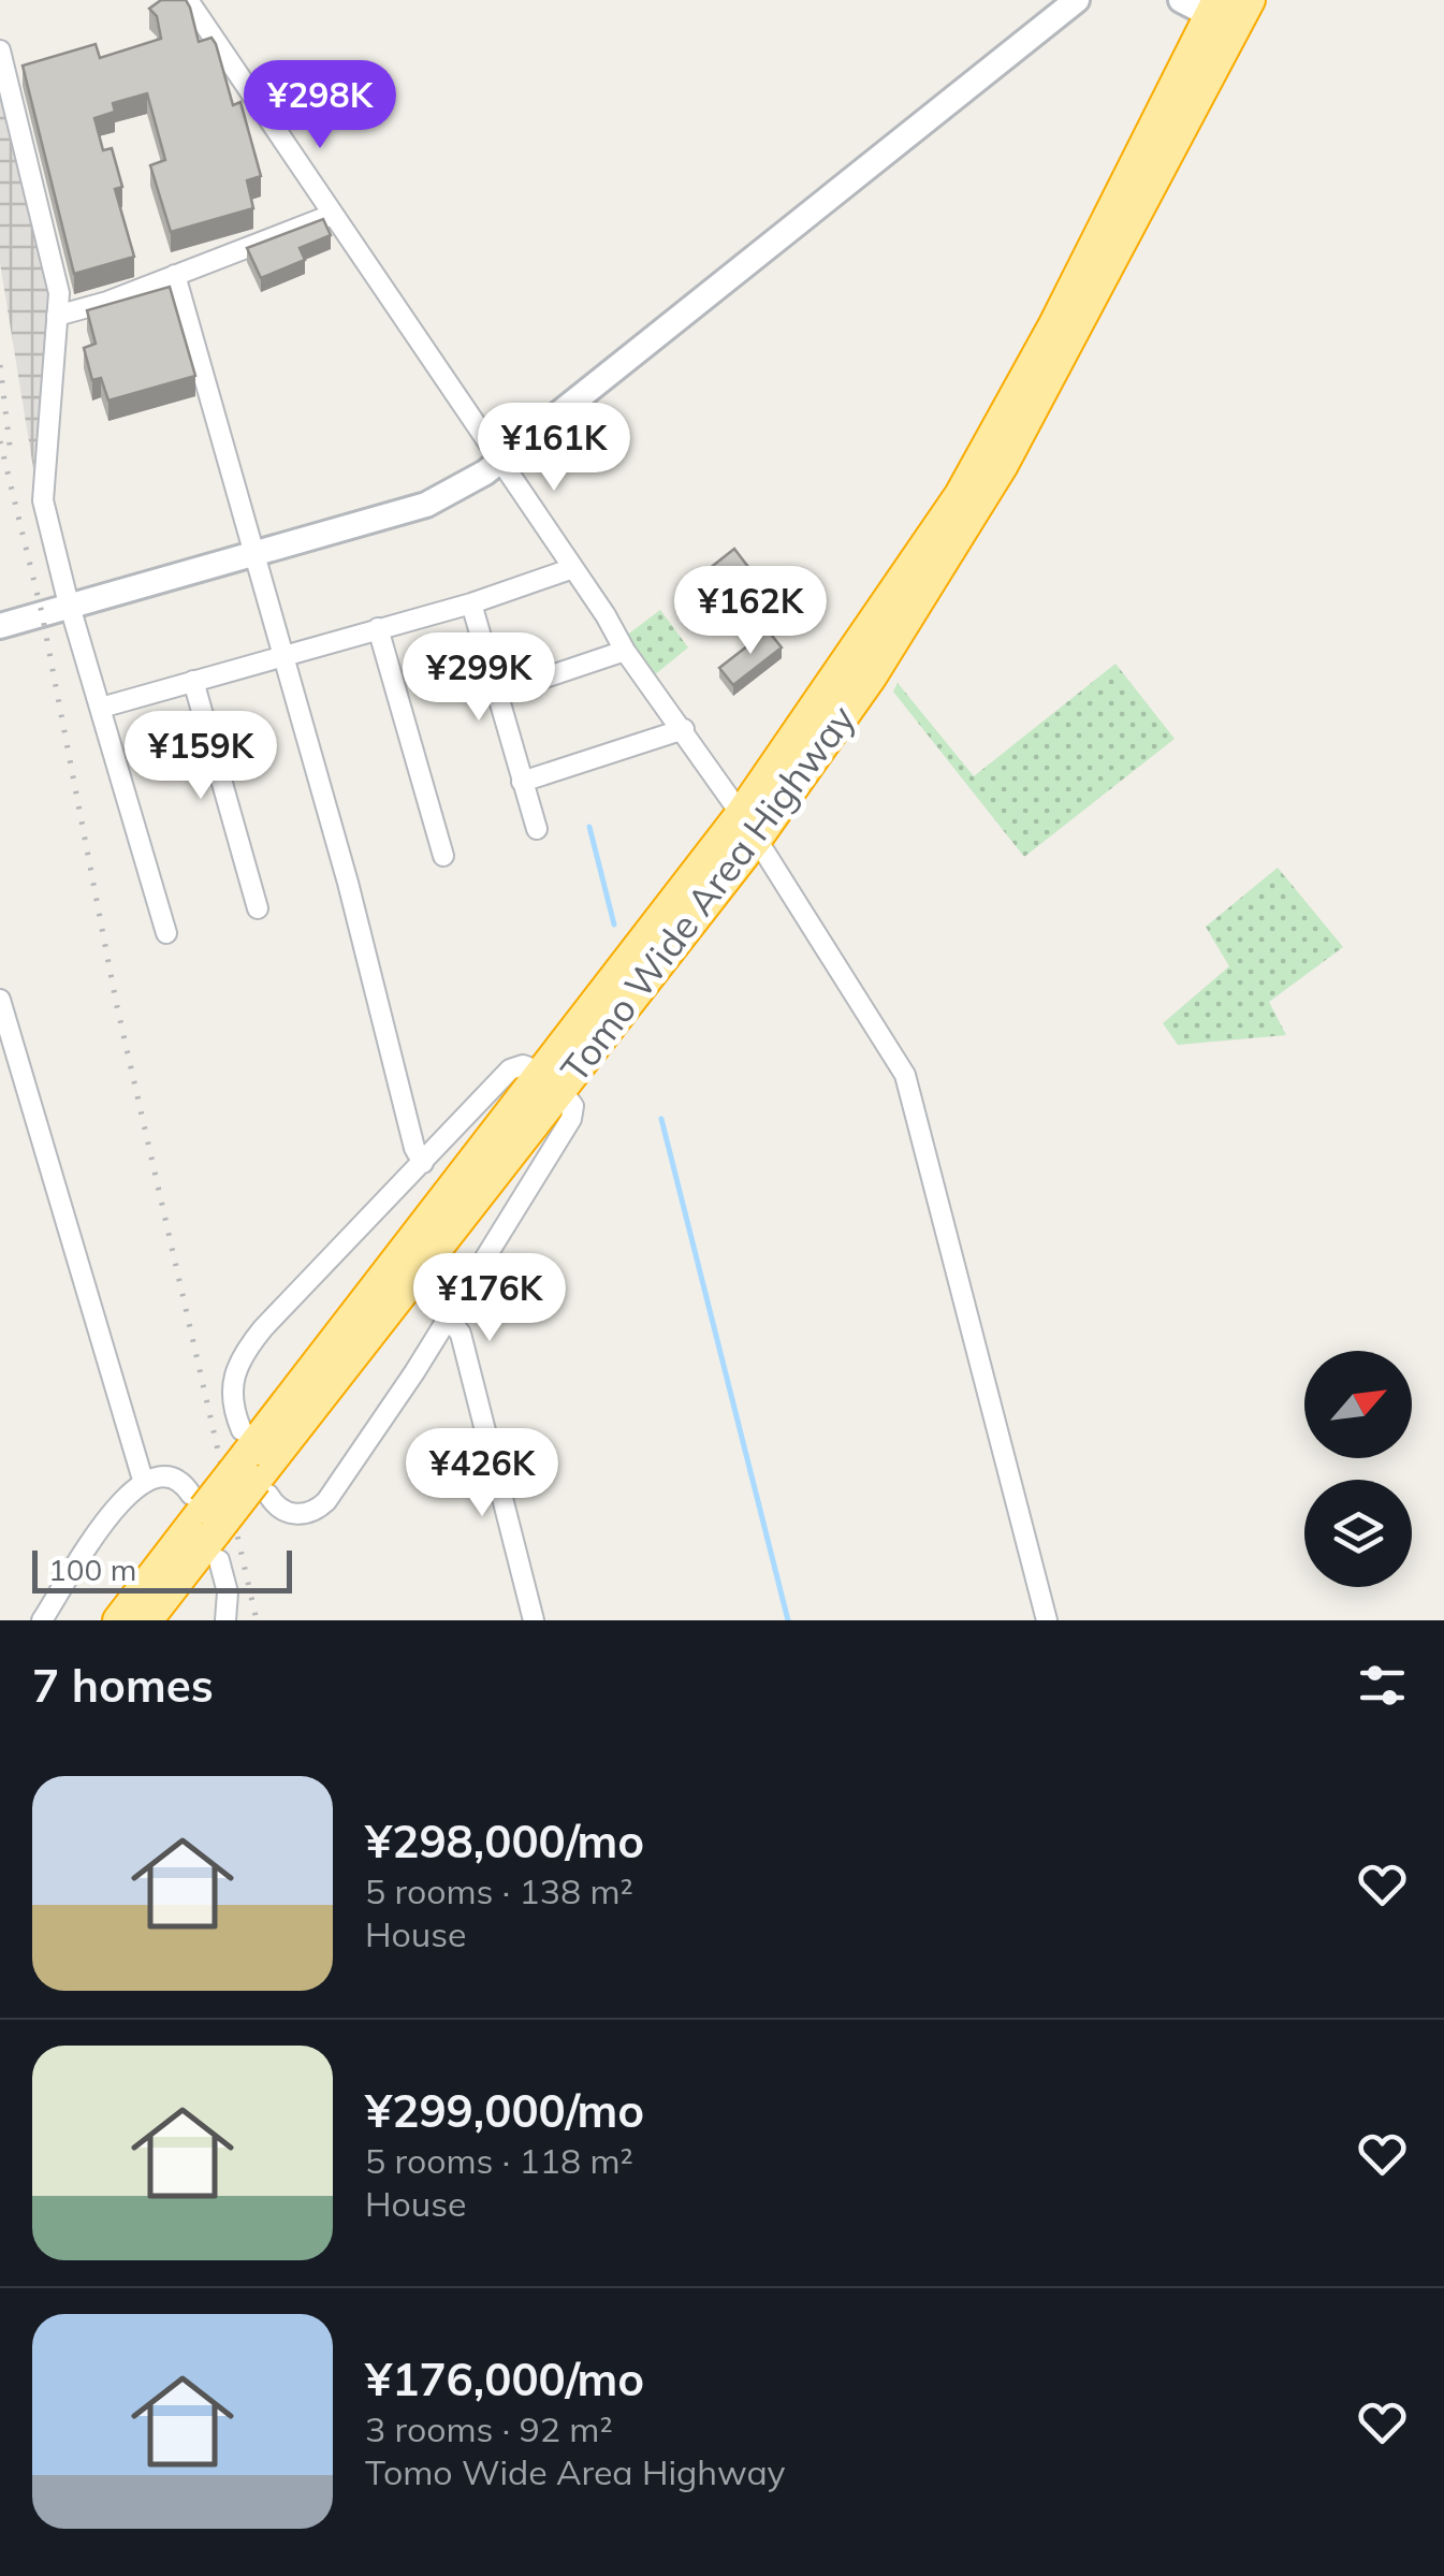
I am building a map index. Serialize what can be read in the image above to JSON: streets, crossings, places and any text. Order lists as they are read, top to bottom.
{
  "streets": {
    "highway": ["Tomo Wide Area Highway"]
  },
  "scale_bar": "100 m",
  "north": "top right",
  "page": {
    "price": [
      "¥298K",
      "¥161K",
      "¥162K",
      "¥299K",
      "¥159K",
      "¥176K",
      "¥426K"
    ],
    "scale": "100 m",
    "heading": "7 homes",
    "list": [
      {
        "name": "¥298,000/mo",
        "note": "5 rooms · 138 m² · House"
      },
      {
        "name": "¥299,000/mo",
        "note": "5 rooms · 118 m² · House"
      },
      {
        "name": "¥176,000/mo",
        "note": "3 rooms · 92 m² · Tomo Wide Area Highway"
      }
    ]
  }
}
